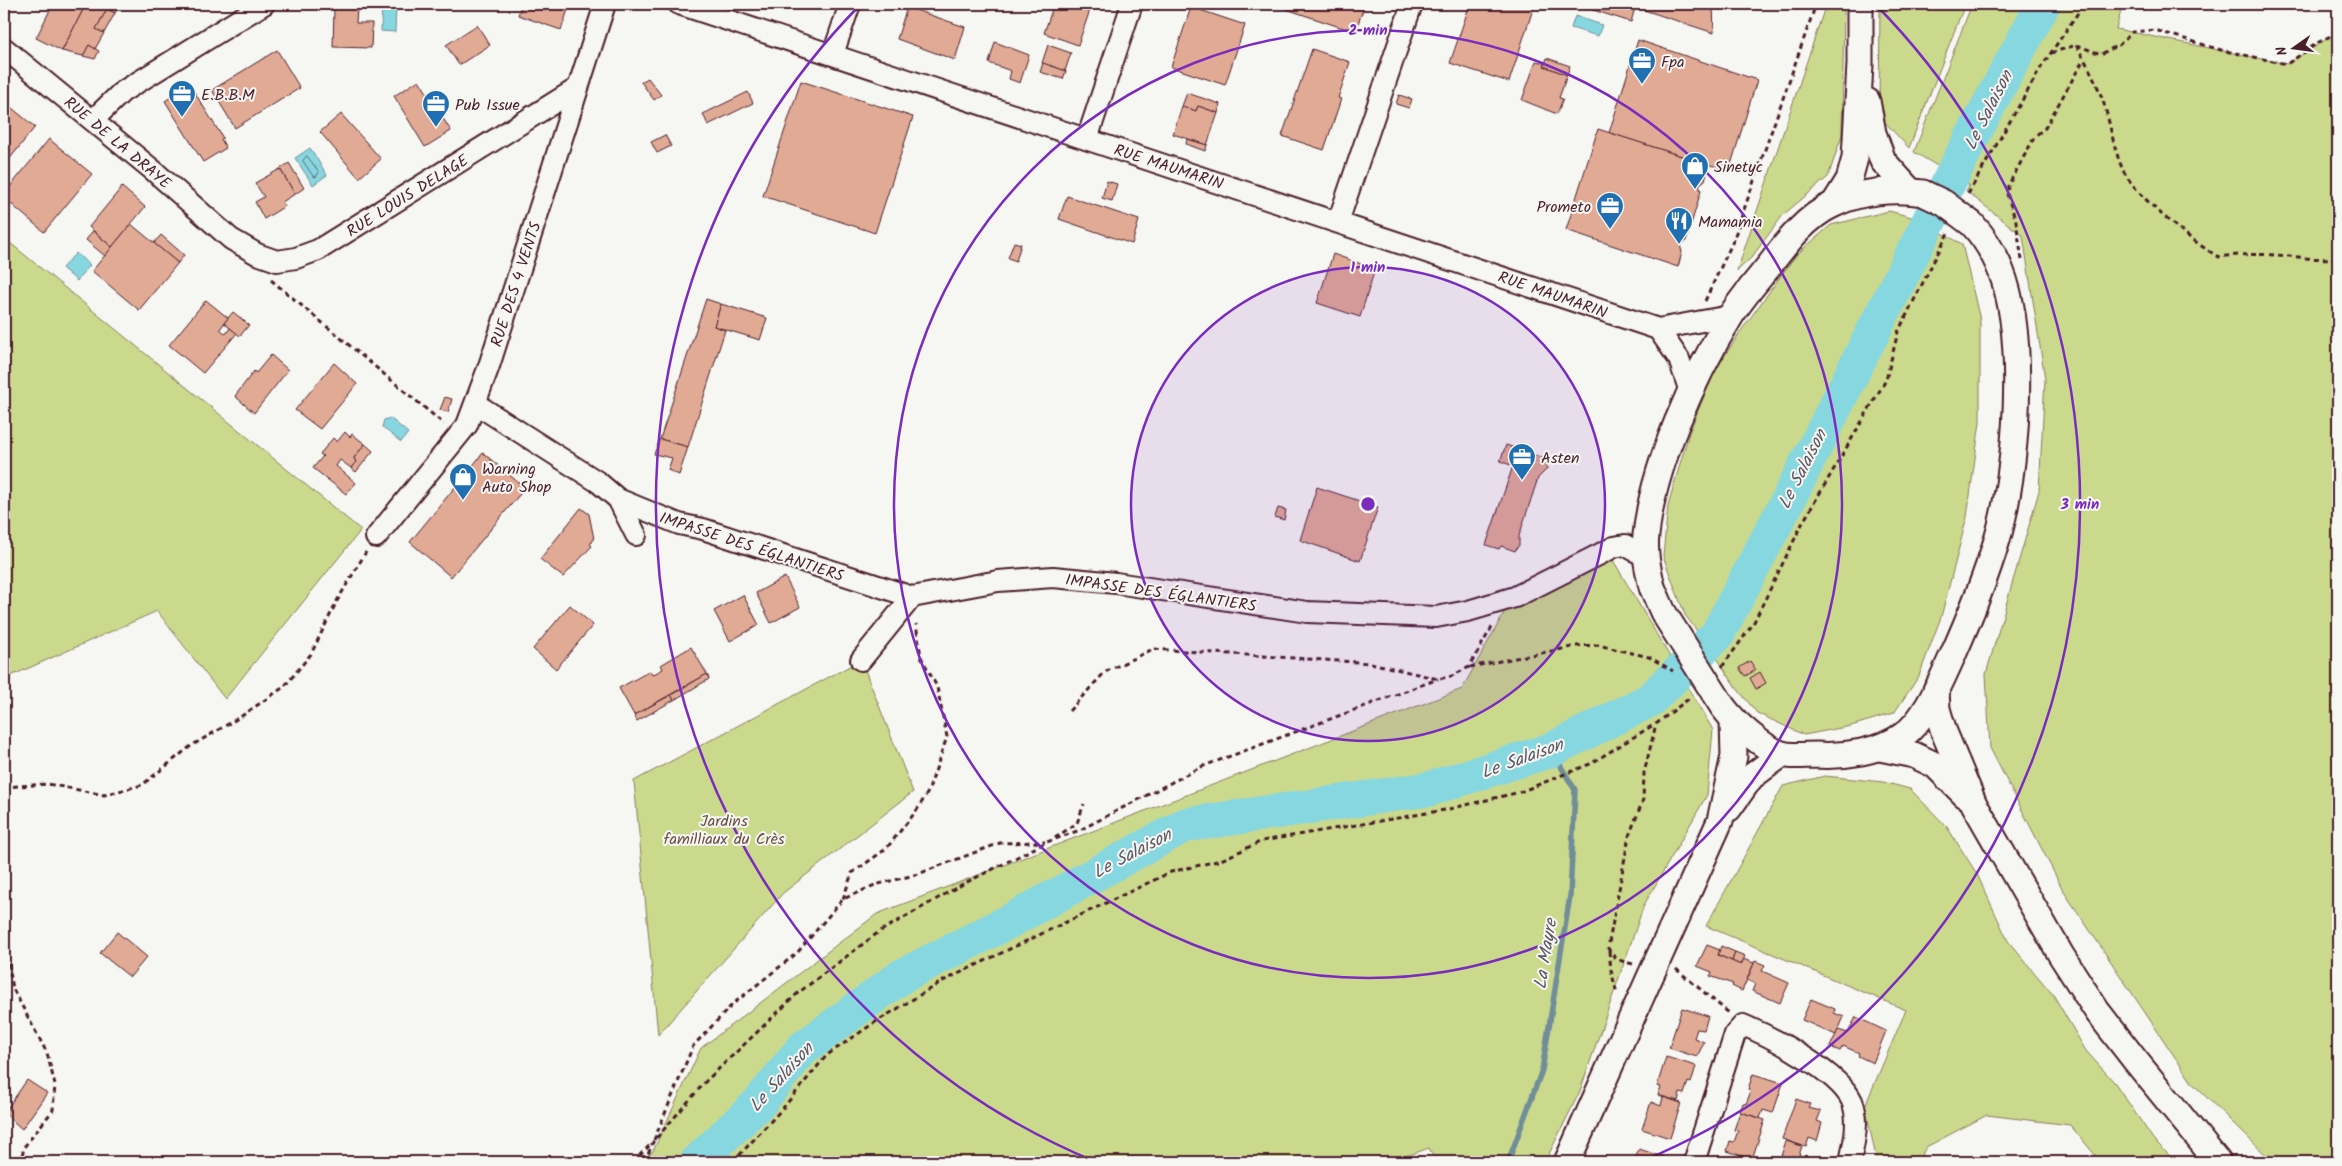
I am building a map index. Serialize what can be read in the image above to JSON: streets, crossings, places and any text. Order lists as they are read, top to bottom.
{
  "streets": {
    "street": [
      "RUE DE LA DRAYE",
      "RUE MAUMARIN",
      "RUE LOUIS DELAGE",
      "RUE DES 4 VENTS",
      "IMPASSE DES ÉGLANTIERS"
    ]
  },
  "crossings": [
    ["RUE DE LA DRAYE", "RUE LOUIS DELAGE"],
    ["RUE LOUIS DELAGE", "RUE DES 4 VENTS"],
    ["RUE DES 4 VENTS", "IMPASSE DES ÉGLANTIERS"]
  ],
  "water": ["Le Salaison", "La Mayre"],
  "parks": ["Jardins familliaux du Crès"],
  "places": {
    "office": [
      "Fpa",
      "E.B.B.M",
      "Pub Issue",
      "Prometo",
      "Asten"
    ],
    "shop": ["Sinetyc", "Warning Auto Shop"],
    "restaurant": ["Mamamia"]
  },
  "north": "left",
  "rings": ["2 min", "1 min", "3 min"]
}
